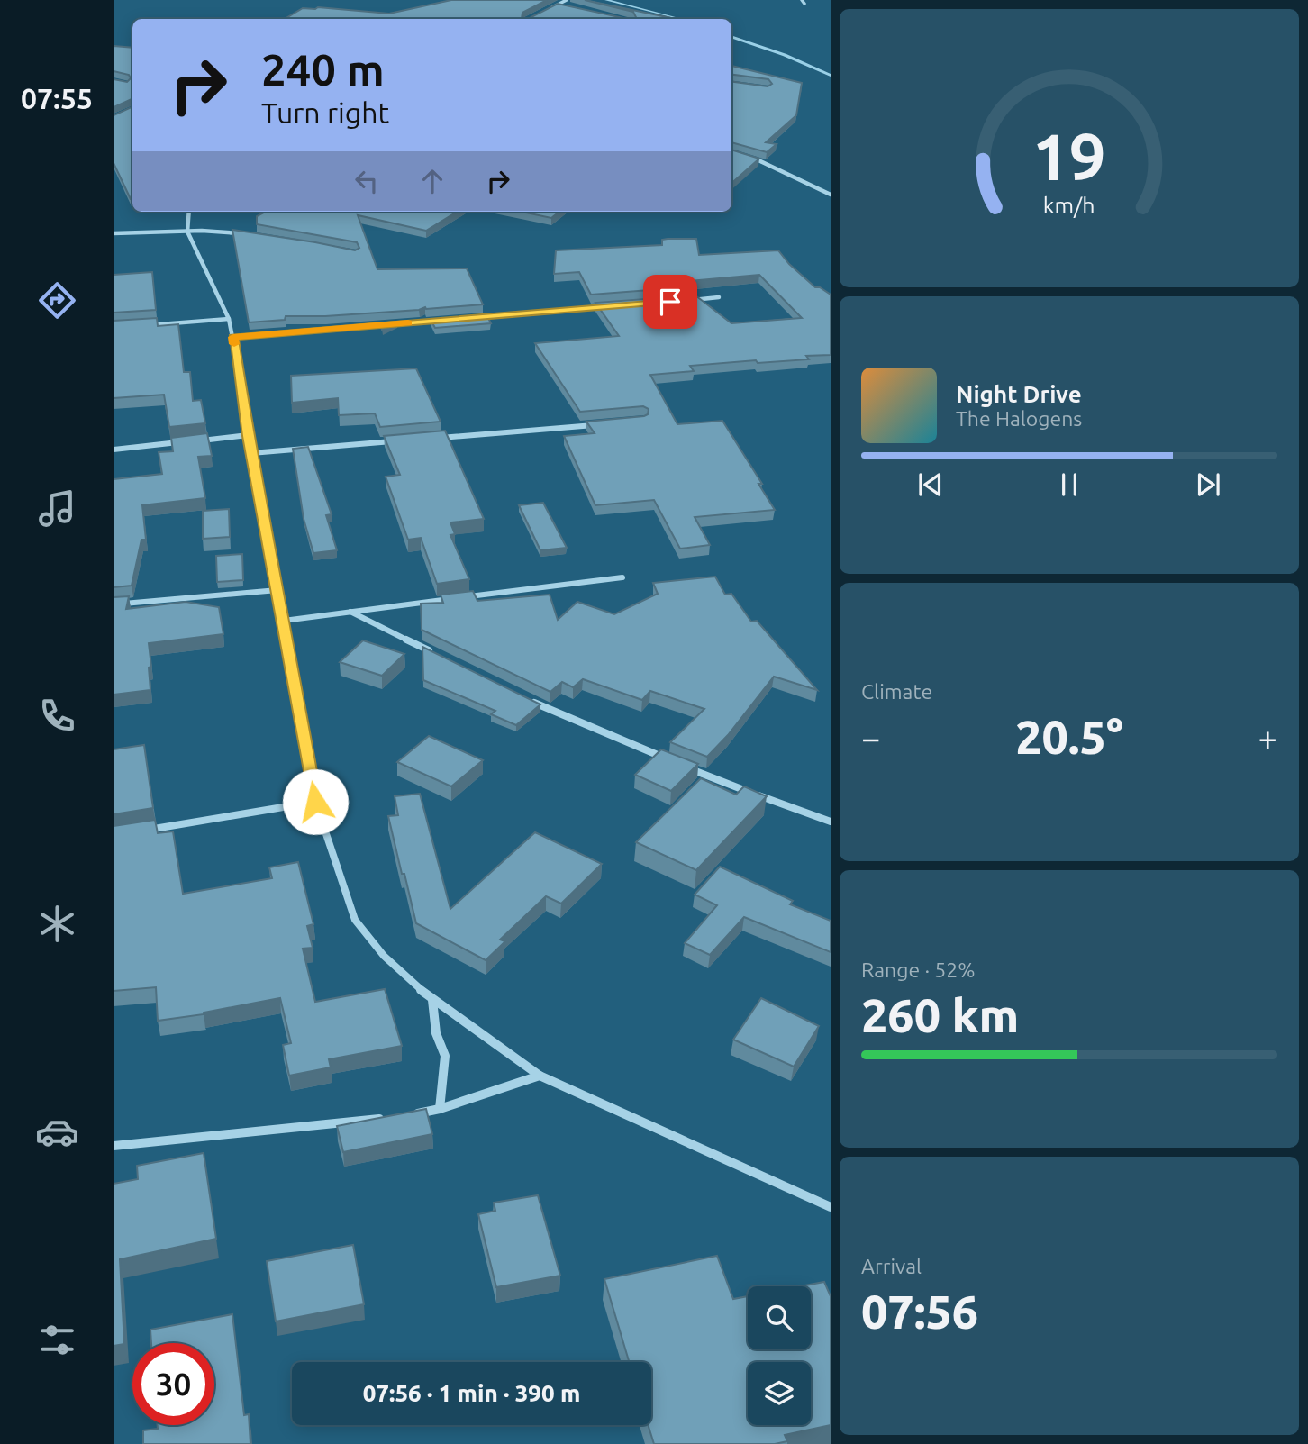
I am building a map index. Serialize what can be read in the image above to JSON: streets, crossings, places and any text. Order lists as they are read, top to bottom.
{
  "page": {
    "tabs": "07:55",
    "turn": ["240 m", "Turn right"],
    "song": ["Night Drive", "The Halogens"],
    "tile": [
      "Climate",
      ["Range · 52%", "260 km"],
      ["Arrival", "07:56"]
    ],
    "heat": ["−", "20.5°", "+"],
    "limit": "30",
    "trip": "07:56 · 1 min · 390 m",
    "gauge": ["19", "km/h"]
  }
}
